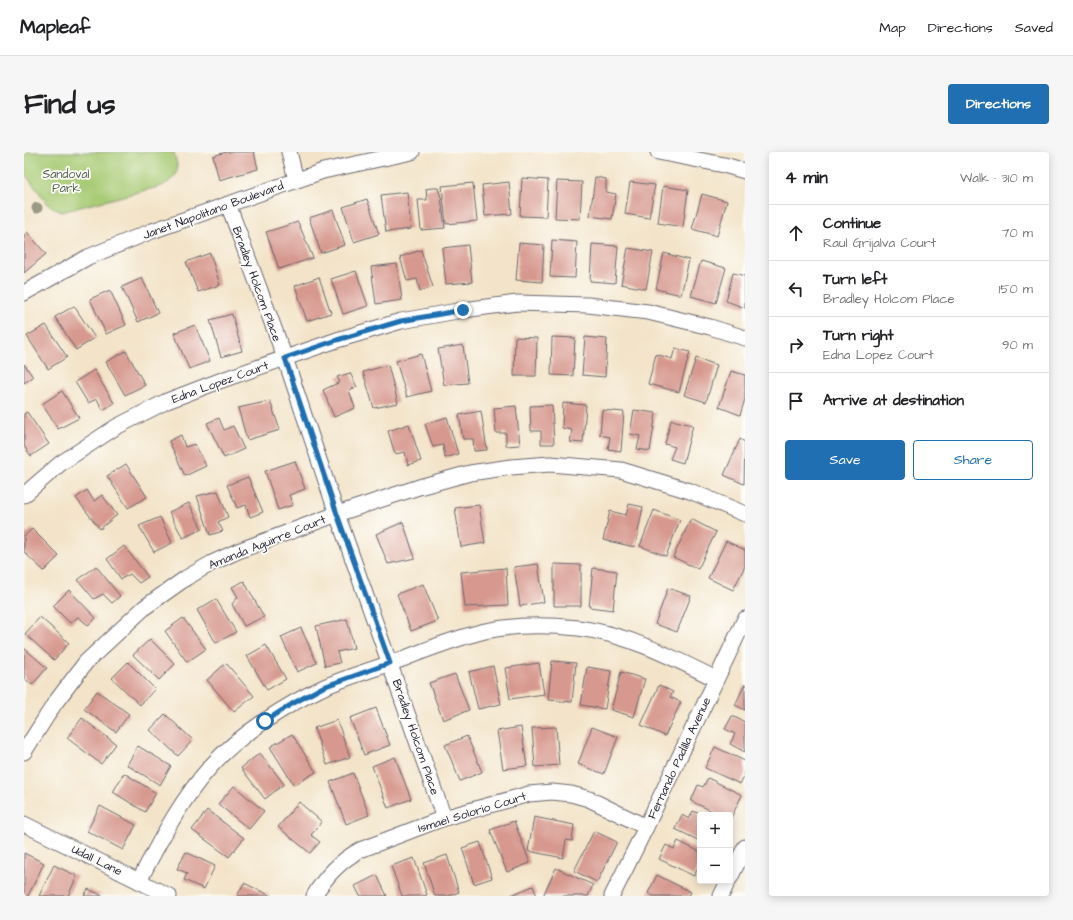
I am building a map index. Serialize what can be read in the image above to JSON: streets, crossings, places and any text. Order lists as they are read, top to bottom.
{
  "streets": {
    "street": [
      "Janet Napolitano Boulevard",
      "Bradley Holcom Place",
      "Edna Lopez Court",
      "Amanda Aguirre Court",
      "Fernando Padilla Avenue",
      "Ismael Solorio Court",
      "Udall Lane"
    ]
  },
  "crossings": [
    ["Janet Napolitano Boulevard", "Bradley Holcom Place"],
    ["Bradley Holcom Place", "Edna Lopez Court"],
    ["Bradley Holcom Place", "Amanda Aguirre Court"],
    ["Bradley Holcom Place", "Ismael Solorio Court"],
    ["Fernando Padilla Avenue", "Ismael Solorio Court"]
  ],
  "parks": ["Sandoval Park"],
  "page": {
    "header": "Mapleaf",
    "nav": ["Map", "Directions", "Saved"],
    "buttons": [
      "Directions",
      ["Save", "Share"]
    ],
    "title": "Find us",
    "heading": ["4 min", "Walk · 310 m"],
    "list": [
      ["Continue", "Raul Grijalva Court", "70 m"],
      ["Turn left", "Bradley Holcom Place", "150 m"],
      ["Turn right", "Edna Lopez Court", "90 m"],
      "Arrive at destination"
    ],
    "map_buttons": ["+", "−"]
  }
}
